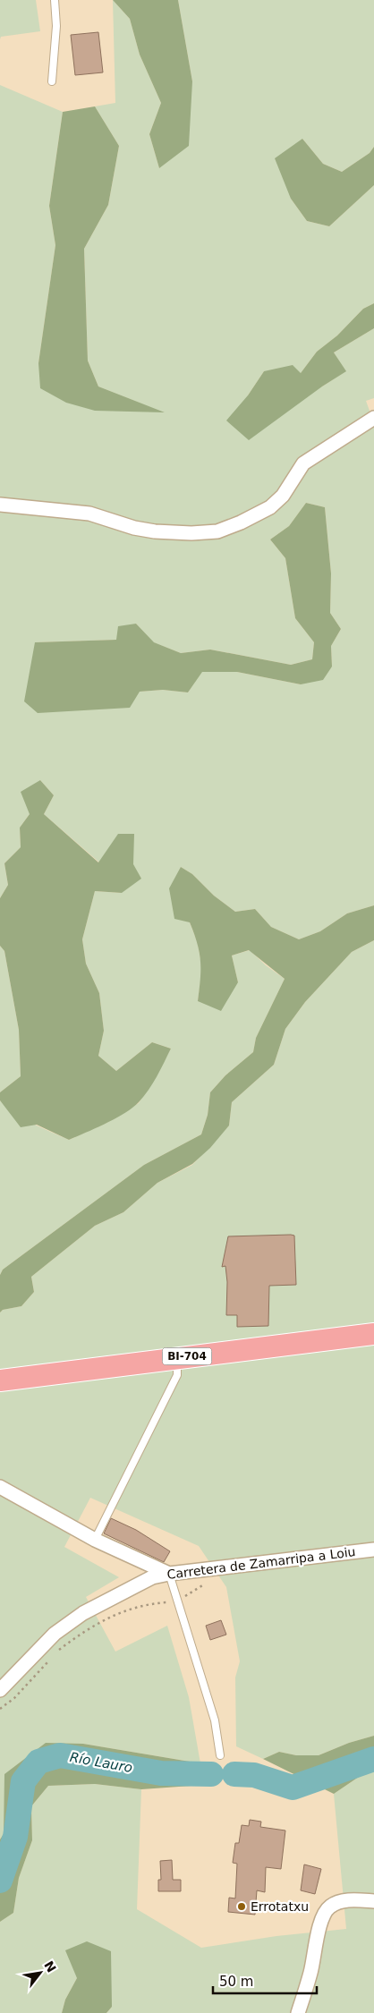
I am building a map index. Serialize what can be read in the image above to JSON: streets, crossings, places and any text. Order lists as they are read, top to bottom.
{
  "streets": {
    "main road": ["BI-704"],
    "street": ["Carretera de Zamarripa a Loiu"]
  },
  "water": ["Río Lauro"],
  "places": ["Errotatxu"],
  "scale_bar": "50 m",
  "north": "top right"
}
